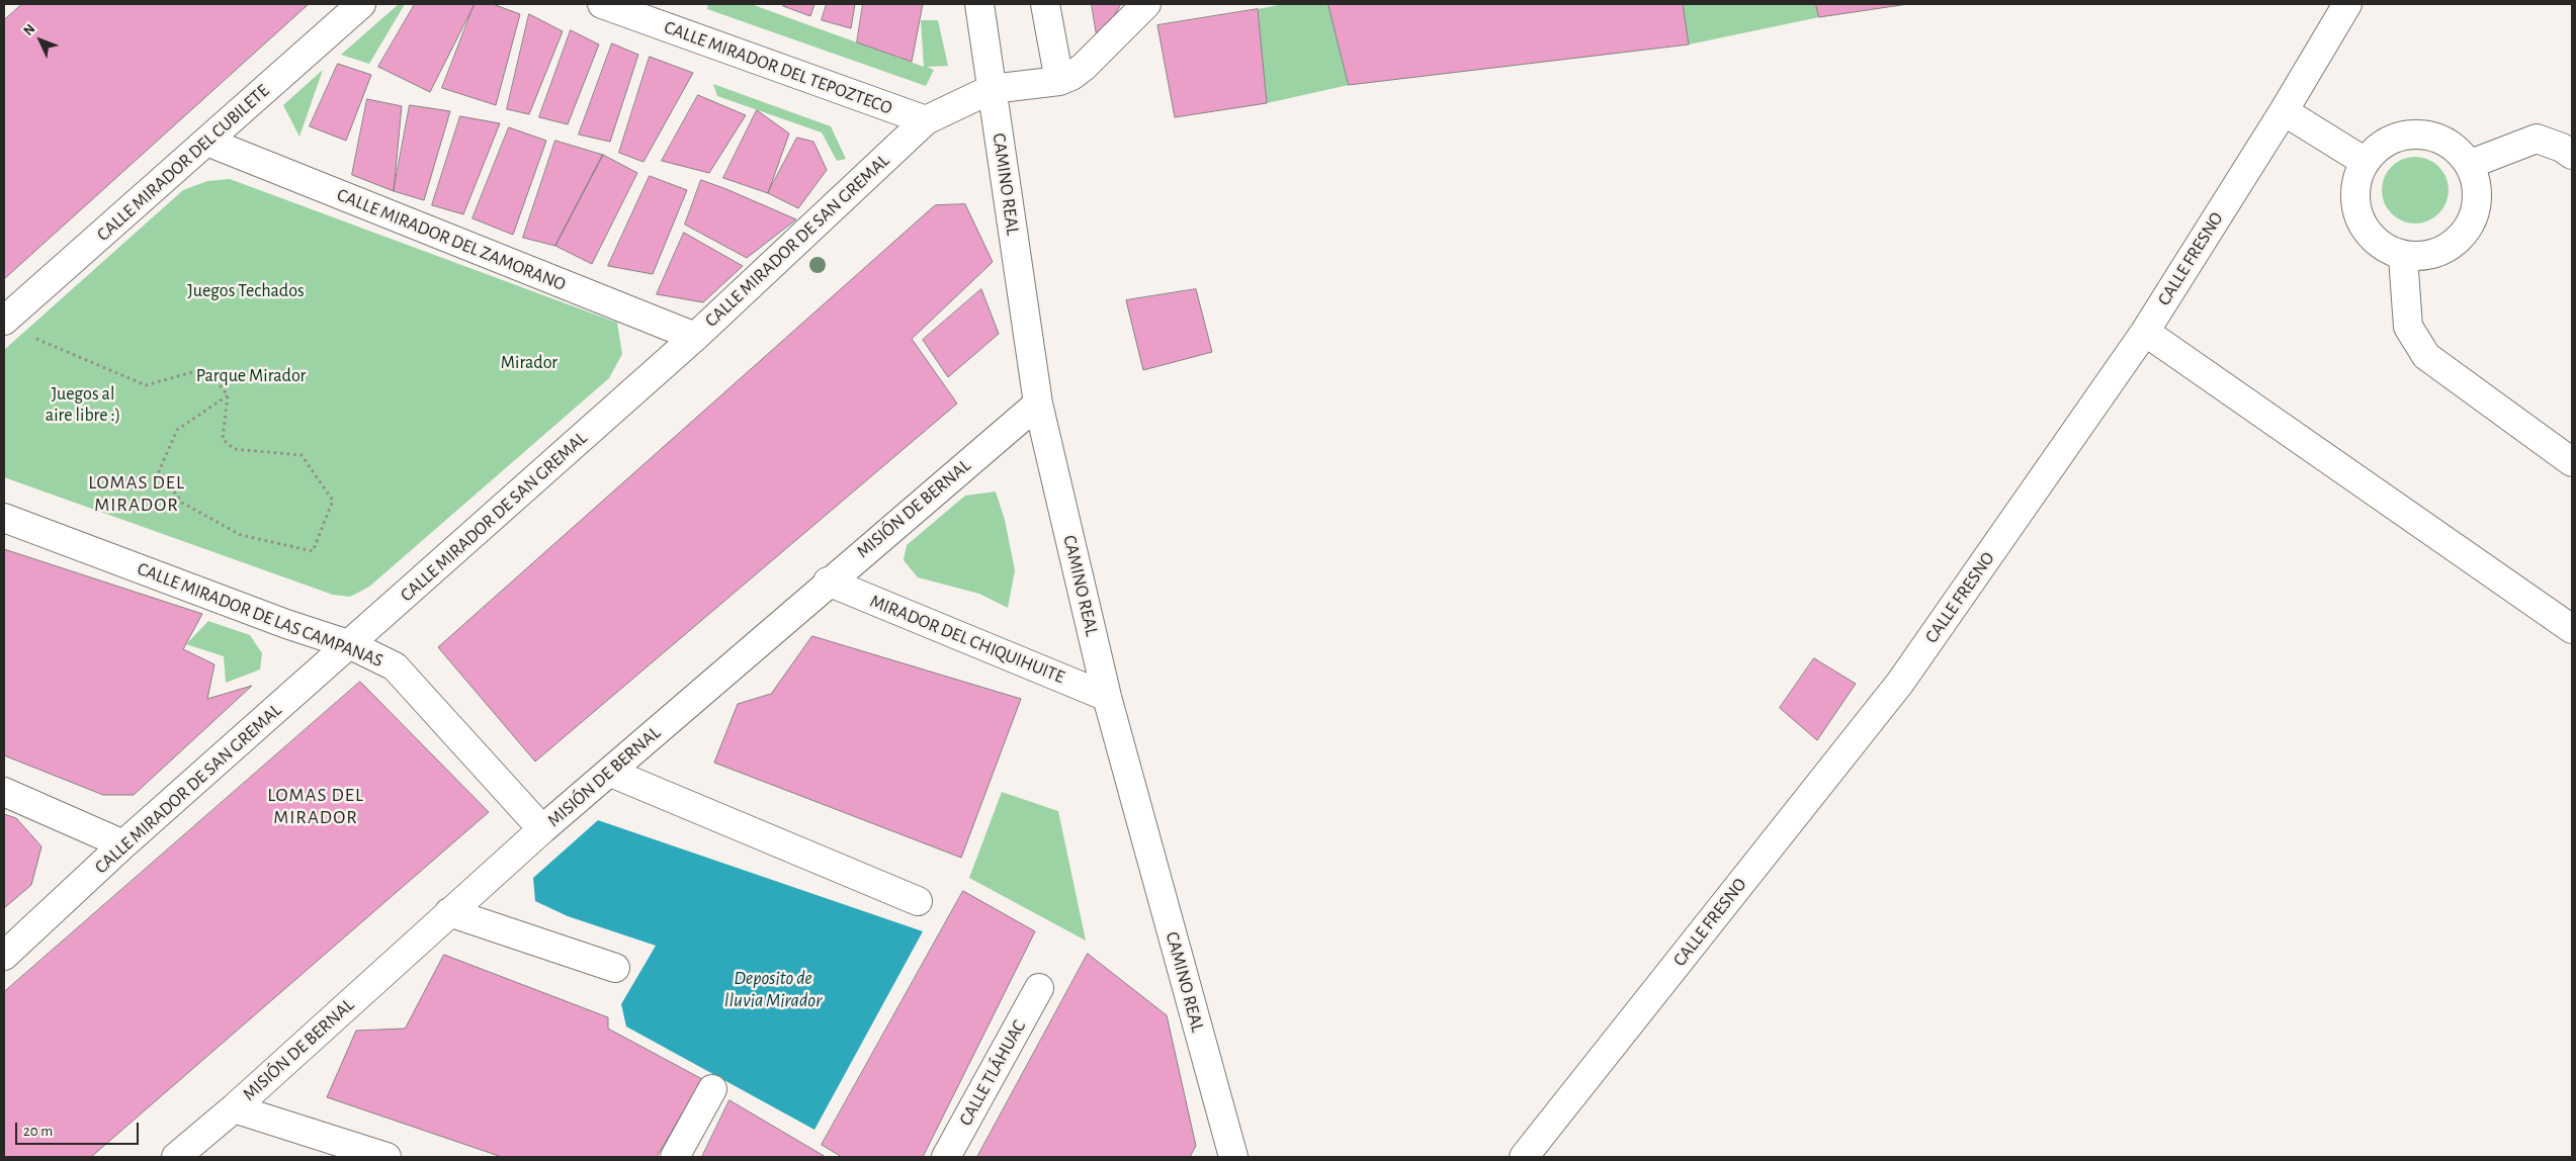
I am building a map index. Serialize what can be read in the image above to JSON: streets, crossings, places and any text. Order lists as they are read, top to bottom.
{
  "streets": {
    "street": [
      "CALLE MIRADOR DEL TEPOZTECO",
      "CALLE MIRADOR DEL CUBILETE",
      "CAMINO REAL",
      "CALLE MIRADOR DEL ZAMORANO",
      "CALLE MIRADOR DE SAN GREMAL",
      "CALLE FRESNO",
      "MISIÓN DE BERNAL",
      "CALLE MIRADOR DE LAS CAMPANAS",
      "MIRADOR DEL CHIQUIHUITE",
      "CALLE TLÁHUAC"
    ]
  },
  "crossings": [
    ["CALLE MIRADOR DEL TEPOZTECO", "CALLE MIRADOR DE SAN GREMAL"],
    ["CALLE MIRADOR DEL CUBILETE", "CALLE MIRADOR DEL ZAMORANO"],
    ["CAMINO REAL", "CALLE MIRADOR DE SAN GREMAL"],
    ["CAMINO REAL", "MISIÓN DE BERNAL"],
    ["CAMINO REAL", "MIRADOR DEL CHIQUIHUITE"],
    ["CALLE MIRADOR DEL ZAMORANO", "CALLE MIRADOR DE SAN GREMAL"],
    ["CALLE MIRADOR DE SAN GREMAL", "CALLE MIRADOR DE LAS CAMPANAS"],
    ["MISIÓN DE BERNAL", "CALLE MIRADOR DE LAS CAMPANAS"],
    ["MISIÓN DE BERNAL", "MIRADOR DEL CHIQUIHUITE"]
  ],
  "districts": ["LOMAS DEL MIRADOR", "LOMAS DEL MIRADOR"],
  "water": ["Deposito de lluvia Mirador"],
  "parks": [
    "Juegos Techados",
    "Mirador",
    "Parque Mirador",
    "Juegos al aire libre :)"
  ],
  "scale_bar": "20 m",
  "north": "top left"
}
